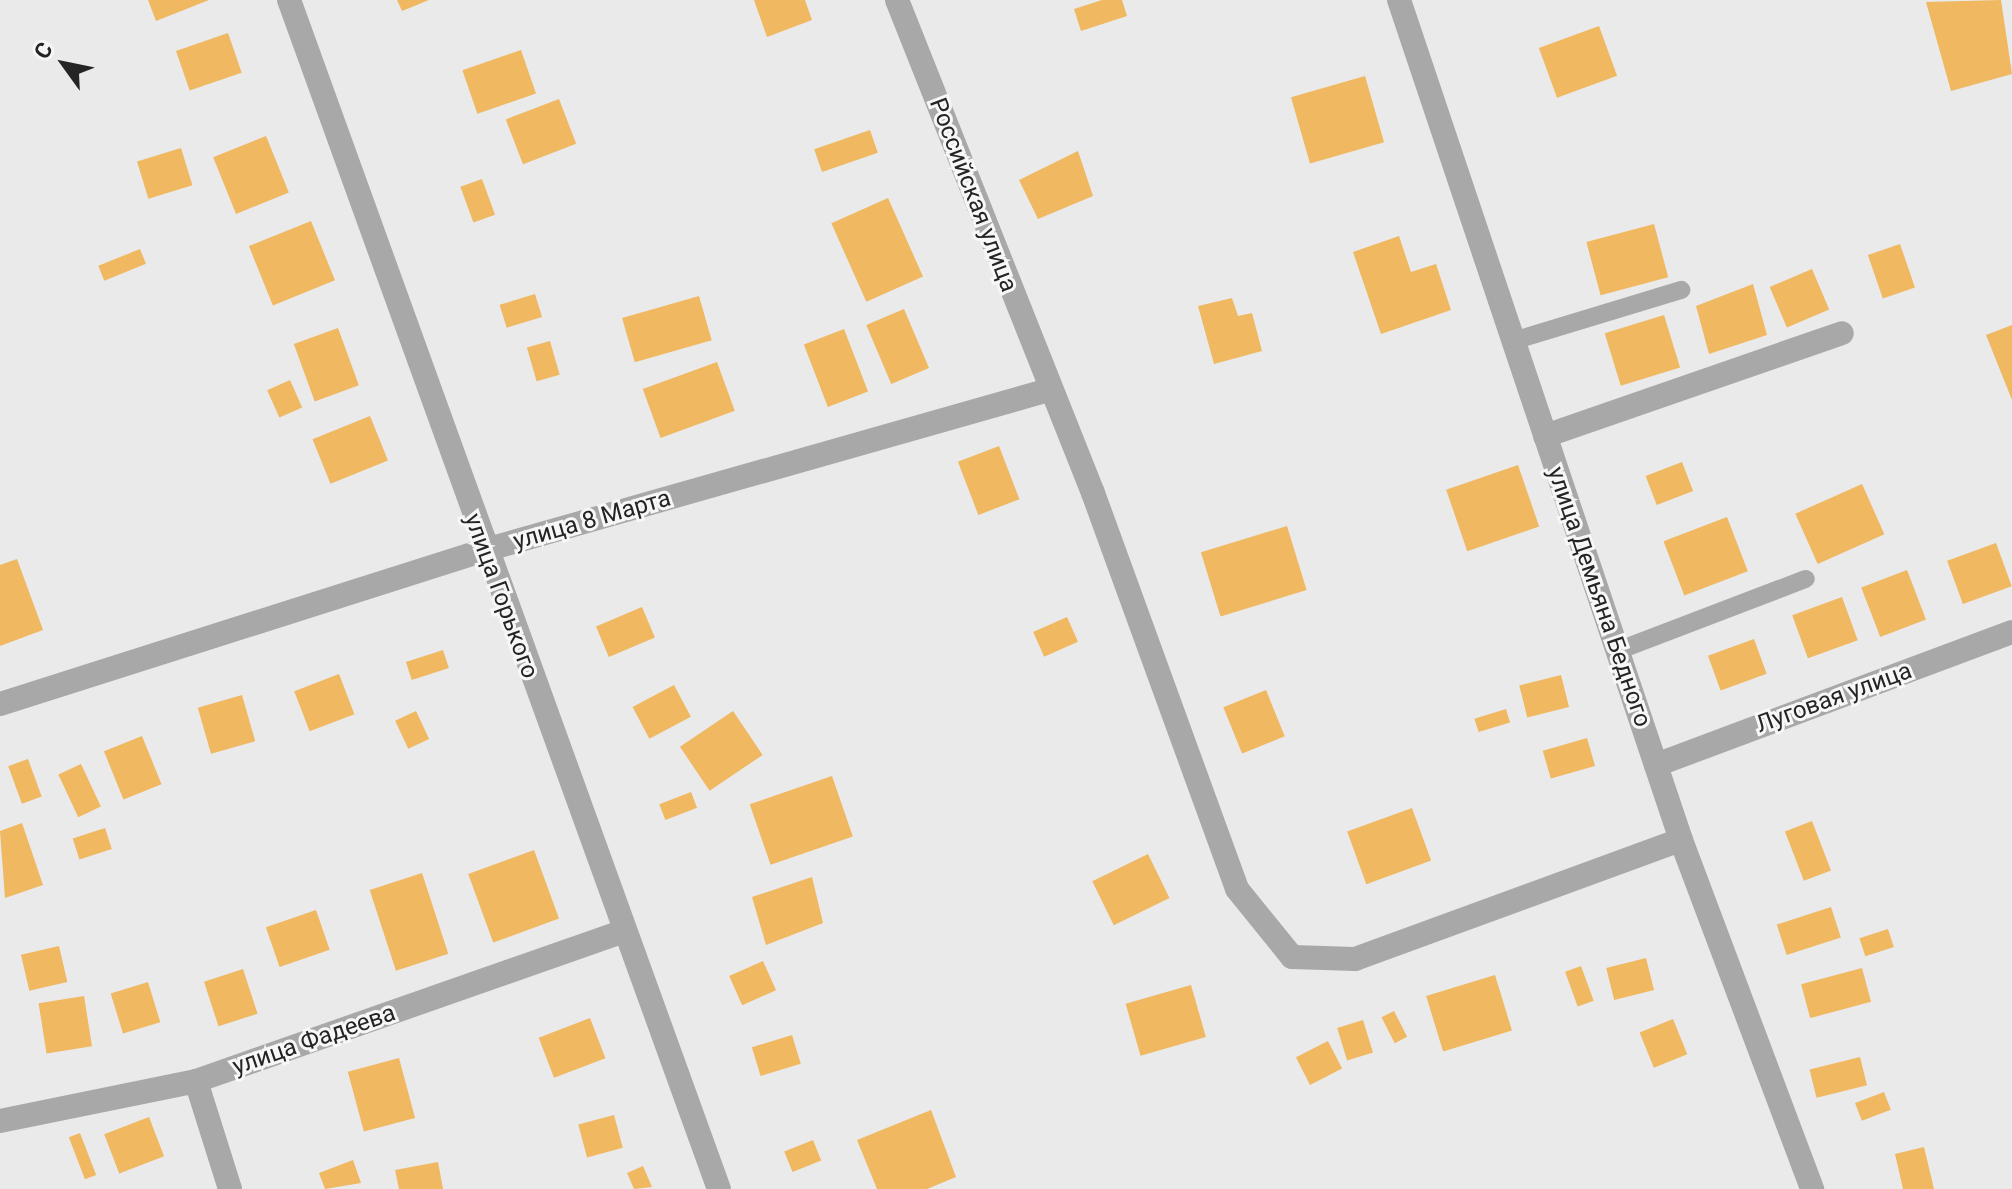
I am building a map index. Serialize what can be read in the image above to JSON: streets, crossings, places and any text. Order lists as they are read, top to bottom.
{
  "streets": {
    "street": [
      "Российская улица",
      "улица 8 Марта",
      "улица Горького",
      "улица Демьяна Бедного",
      "Луговая улица",
      "улица Фадеева"
    ]
  },
  "crossings": [
    ["Российская улица", "улица 8 Марта"],
    ["Российская улица", "улица Демьяна Бедного"],
    ["улица 8 Марта", "улица Горького"],
    ["улица Горького", "улица Фадеева"],
    ["улица Демьяна Бедного", "Луговая улица"]
  ],
  "north": "top left"
}
